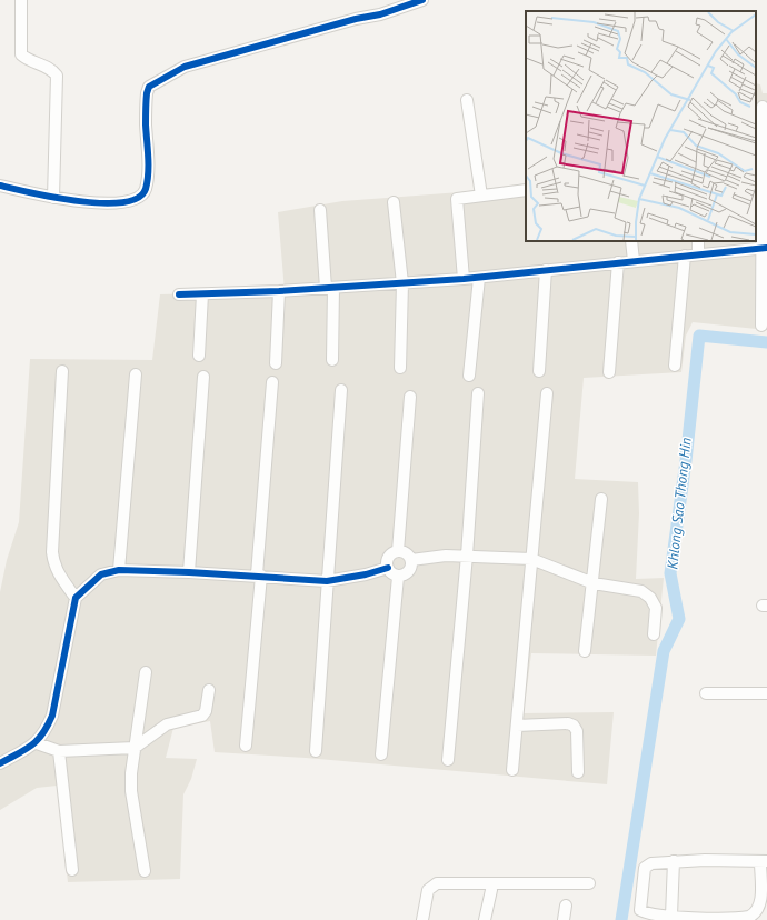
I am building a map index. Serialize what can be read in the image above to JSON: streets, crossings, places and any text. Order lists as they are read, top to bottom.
{
  "water": ["Khlong Sao Thong Hin"]
}
